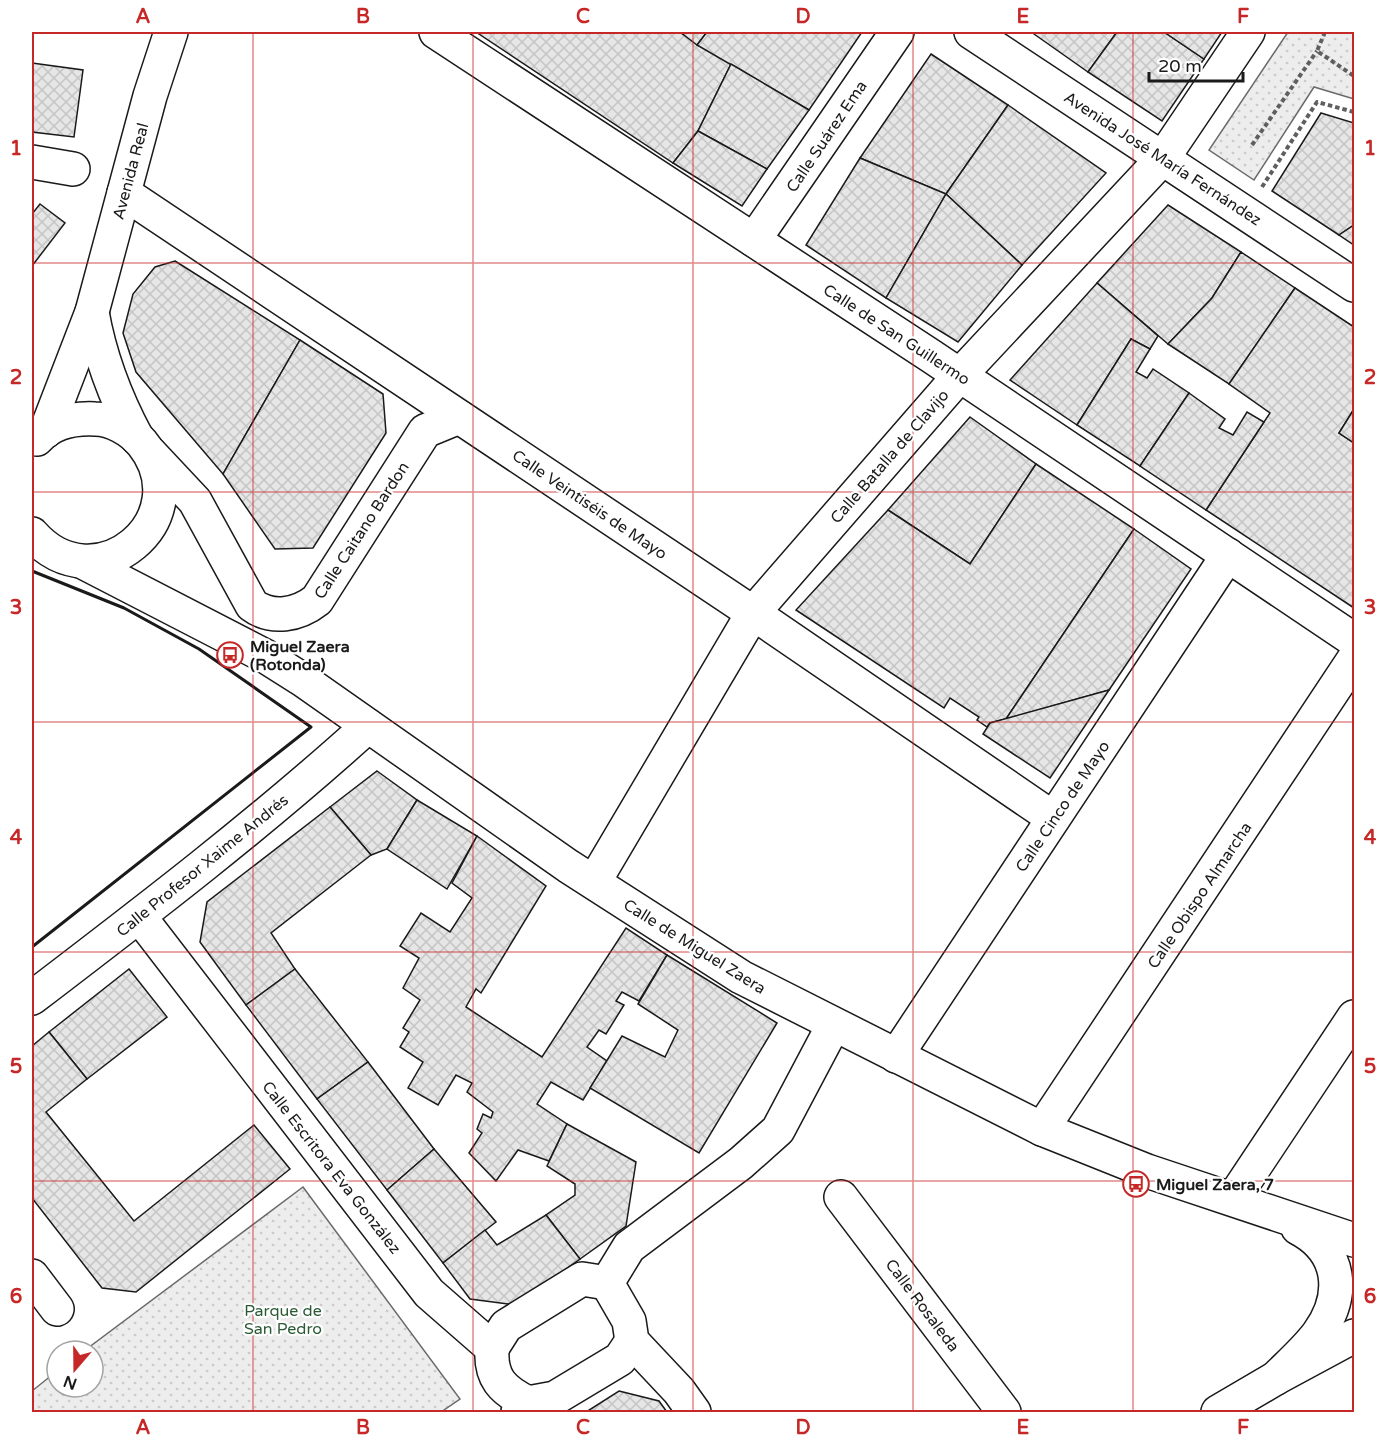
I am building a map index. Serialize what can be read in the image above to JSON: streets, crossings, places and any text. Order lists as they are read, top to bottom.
{
  "streets": {
    "street": [
      "Calle Suárez Ema",
      "Avenida José María Fernández",
      "Avenida Real",
      "Calle de San Guillermo",
      "Calle Batalla de Clavijo",
      "Calle Veintiséis de Mayo",
      "Calle Caitano Bardon",
      "Calle Cinco de Mayo",
      "Calle Profesor Xaime Andrés",
      "Calle Obispo Almarcha",
      "Calle de Miguel Zaera",
      "Calle Escritora Eva González",
      "Calle Rosaleda"
    ]
  },
  "crossings": [
    ["Calle Suárez Ema", "Calle de San Guillermo"],
    ["Avenida José María Fernández", "Calle Batalla de Clavijo"],
    ["Avenida Real", "Calle Veintiséis de Mayo"],
    ["Avenida Real", "Calle Caitano Bardon"],
    ["Calle de San Guillermo", "Calle Batalla de Clavijo"],
    ["Calle de San Guillermo", "Calle Cinco de Mayo"],
    ["Calle Batalla de Clavijo", "Calle Veintiséis de Mayo"],
    ["Calle Batalla de Clavijo", "Calle de Miguel Zaera"],
    ["Calle Veintiséis de Mayo", "Calle Caitano Bardon"],
    ["Calle Veintiséis de Mayo", "Calle Cinco de Mayo"],
    ["Calle Cinco de Mayo", "Calle de Miguel Zaera"],
    ["Calle Profesor Xaime Andrés", "Calle de Miguel Zaera"],
    ["Calle Profesor Xaime Andrés", "Calle Escritora Eva González"],
    ["Calle Obispo Almarcha", "Calle de Miguel Zaera"]
  ],
  "parks": ["Parque de San Pedro"],
  "places": {
    "bus stop": ["Miguel Zaera (Rotonda)", "Miguel Zaera, 7"]
  },
  "scale_bar": "20 m",
  "north": "bottom",
  "grid": {
    "columns": [
      "A",
      "B",
      "C",
      "D",
      "E",
      "F"
    ],
    "rows": [
      "1",
      "2",
      "3",
      "4",
      "5",
      "6"
    ]
  }
}
